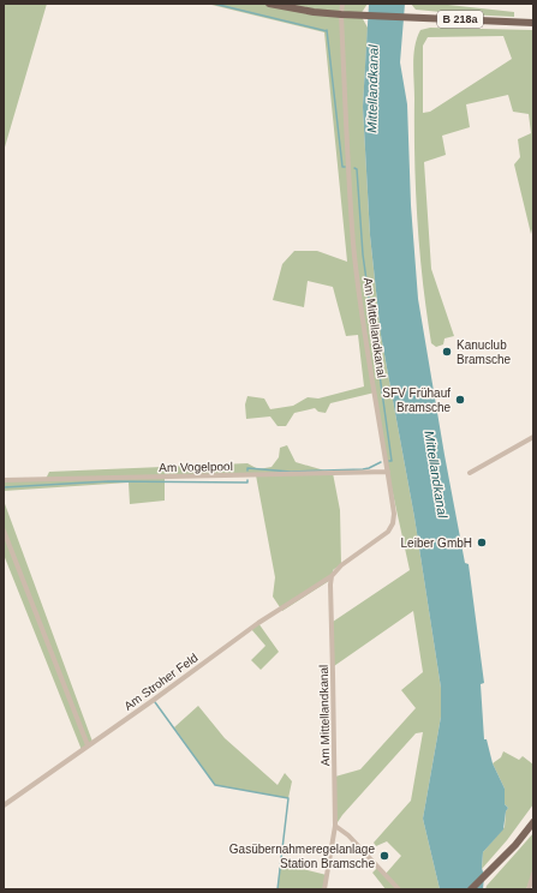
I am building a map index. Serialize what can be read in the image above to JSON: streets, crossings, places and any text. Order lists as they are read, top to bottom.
{
  "streets": {
    "main road": ["B 218a"],
    "street": ["Am Mittellandkanal", "Am Vogelpool", "Am Stroher Feld"]
  },
  "crossings": [
    ["B 218a", "Am Mittellandkanal"],
    ["Am Mittellandkanal", "Am Vogelpool"],
    ["Am Mittellandkanal", "Am Stroher Feld"]
  ],
  "water": ["Mittellandkanal"],
  "places": [
    "Kanuclub Bramsche",
    "SFV Frühauf Bramsche",
    "Leiber GmbH",
    "Gasübernahmeregelanlage Station Bramsche"
  ]
}
